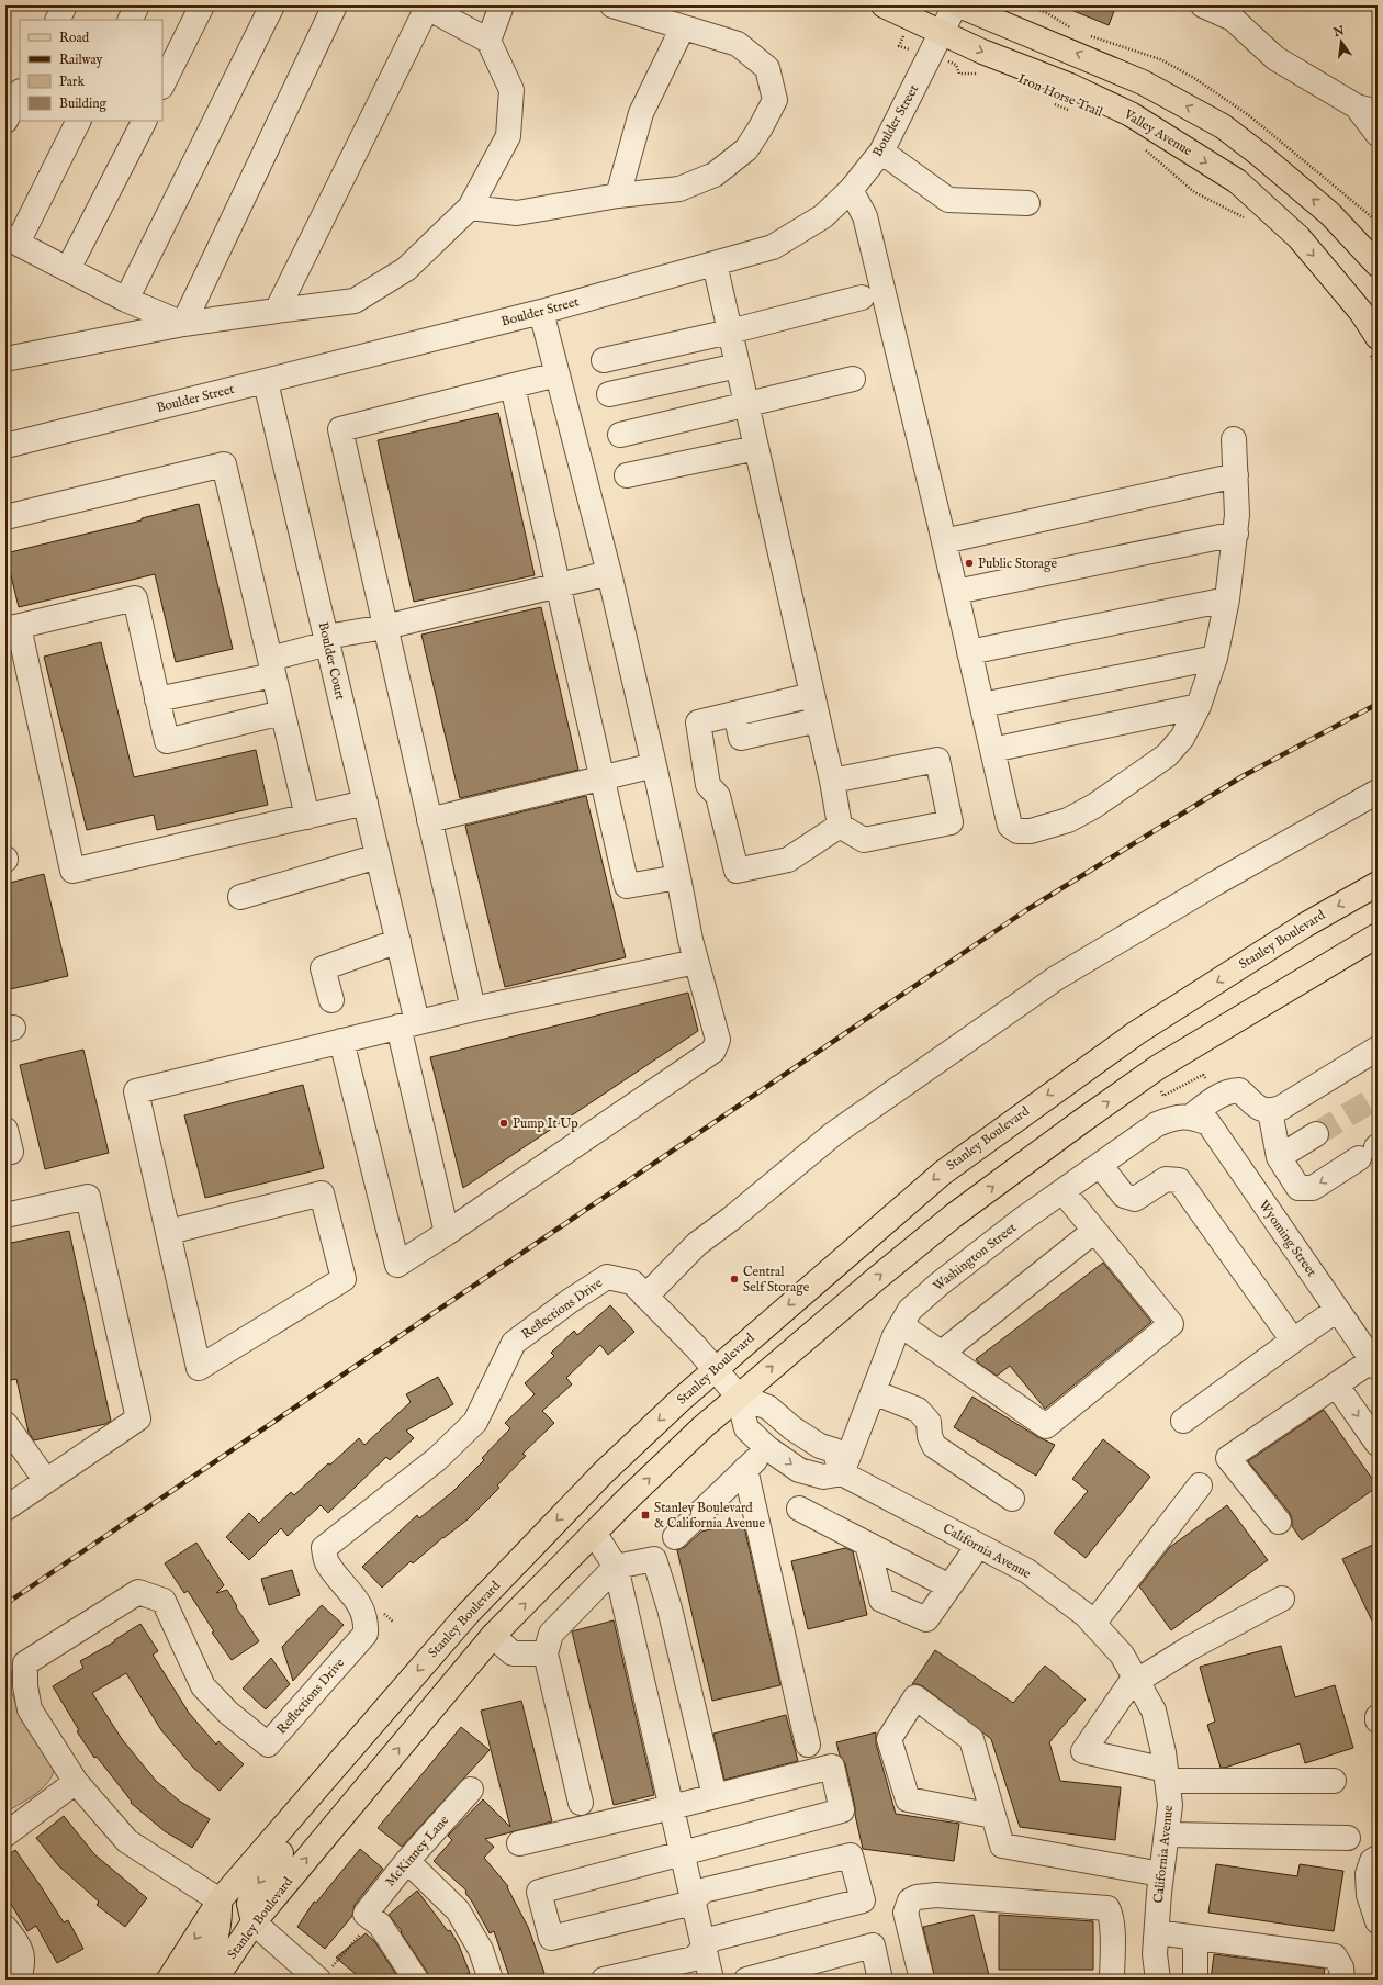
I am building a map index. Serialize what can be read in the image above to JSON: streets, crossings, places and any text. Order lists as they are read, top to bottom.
{
  "streets": {
    "main road": ["Valley Avenue", "Stanley Boulevard"],
    "street": [
      "Boulder Street",
      "Boulder Court",
      "Wyoming Street",
      "Washington Street",
      "Reflections Drive",
      "California Avenue",
      "McKinney Lane"
    ],
    "path": ["Iron Horse Trail"]
  },
  "crossings": [
    ["Boulder Street", "Valley Avenue"],
    ["Boulder Street", "Boulder Court"],
    ["Stanley Boulevard", "Reflections Drive"],
    ["Wyoming Street", "Washington Street"],
    ["Washington Street", "California Avenue"]
  ],
  "places": {
    "other": ["Public Storage", "Pump It Up", "Central Self Storage"],
    "transit": ["Stanley Boulevard & California Avenue"]
  },
  "legend": [
    "Road",
    "Railway",
    "Park",
    "Building"
  ],
  "north": "top"
}
